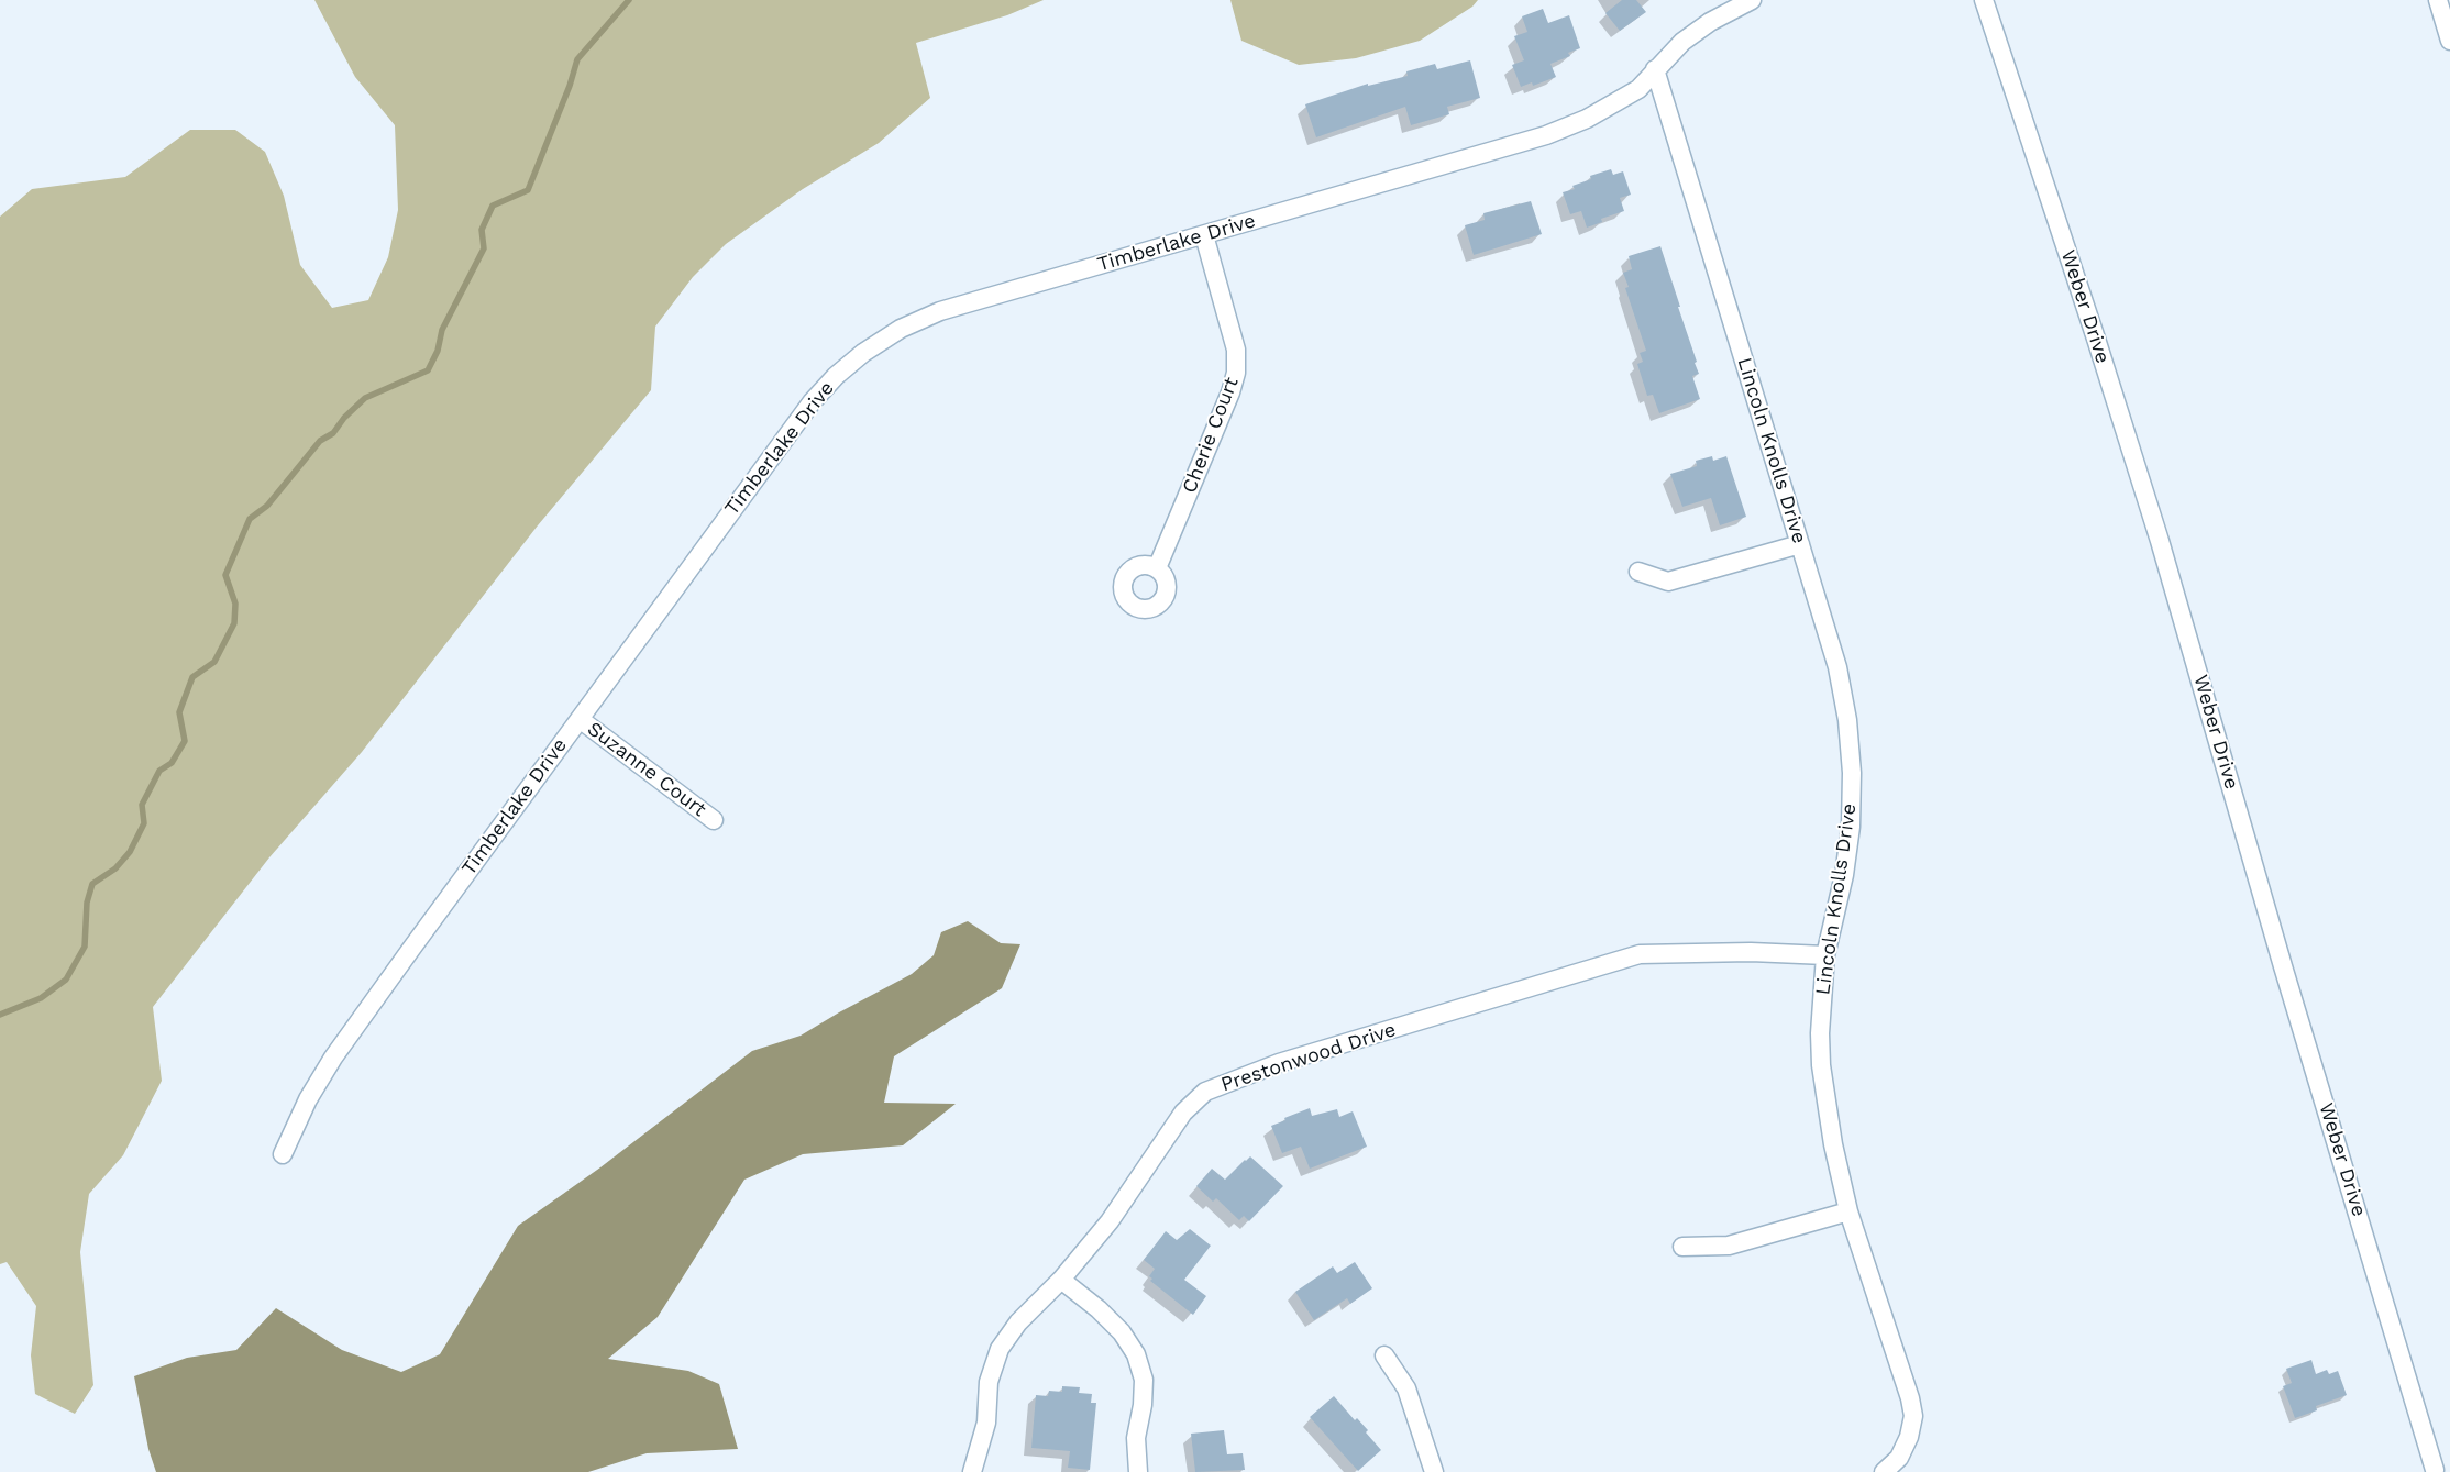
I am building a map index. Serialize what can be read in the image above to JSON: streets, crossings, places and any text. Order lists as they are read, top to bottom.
{
  "streets": {
    "street": [
      "Timberlake Drive",
      "Weber Drive",
      "Cherie Court",
      "Lincoln Knolls Drive",
      "Suzanne Court",
      "Prestonwood Drive"
    ]
  },
  "crossings": [
    ["Timberlake Drive", "Cherie Court"],
    ["Timberlake Drive", "Lincoln Knolls Drive"],
    ["Timberlake Drive", "Suzanne Court"],
    ["Lincoln Knolls Drive", "Prestonwood Drive"]
  ]
}
